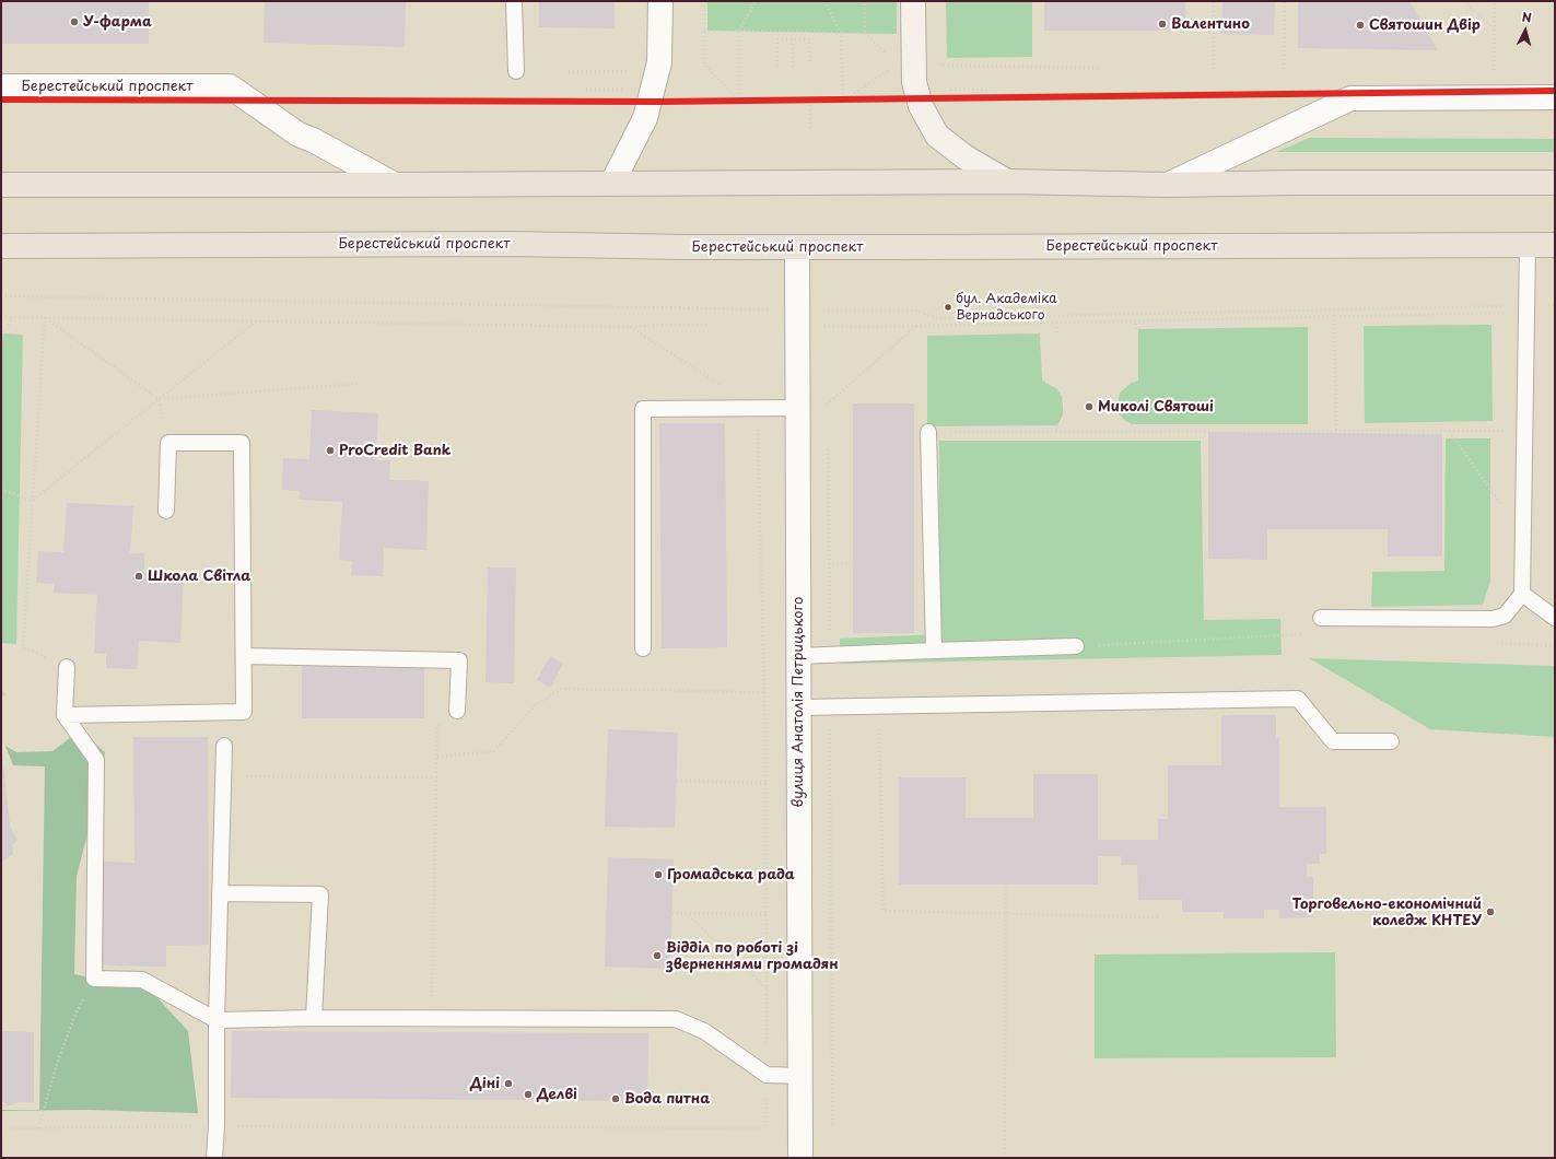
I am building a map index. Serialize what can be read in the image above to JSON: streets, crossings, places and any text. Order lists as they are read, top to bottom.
{
  "streets": {
    "main road": ["Берестейський проспект"],
    "street": ["вулиця Анатолія Петрицького"]
  },
  "crossings": [
    ["Берестейський проспект", "вулиця Анатолія Петрицького"]
  ],
  "places": [
    "У-фарма",
    "Валентино",
    "Святошин Двір",
    "бул. Академіка Вернадського",
    "Миколі Святоші",
    "ProCredit Bank",
    "Школа Світла",
    "Громадська рада",
    "Торговельно-економічний коледж КНТЕУ",
    "Відділ по роботі зі зверненнями громадян",
    "Діні",
    "Делві",
    "Вода питна"
  ],
  "north": "top"
}
